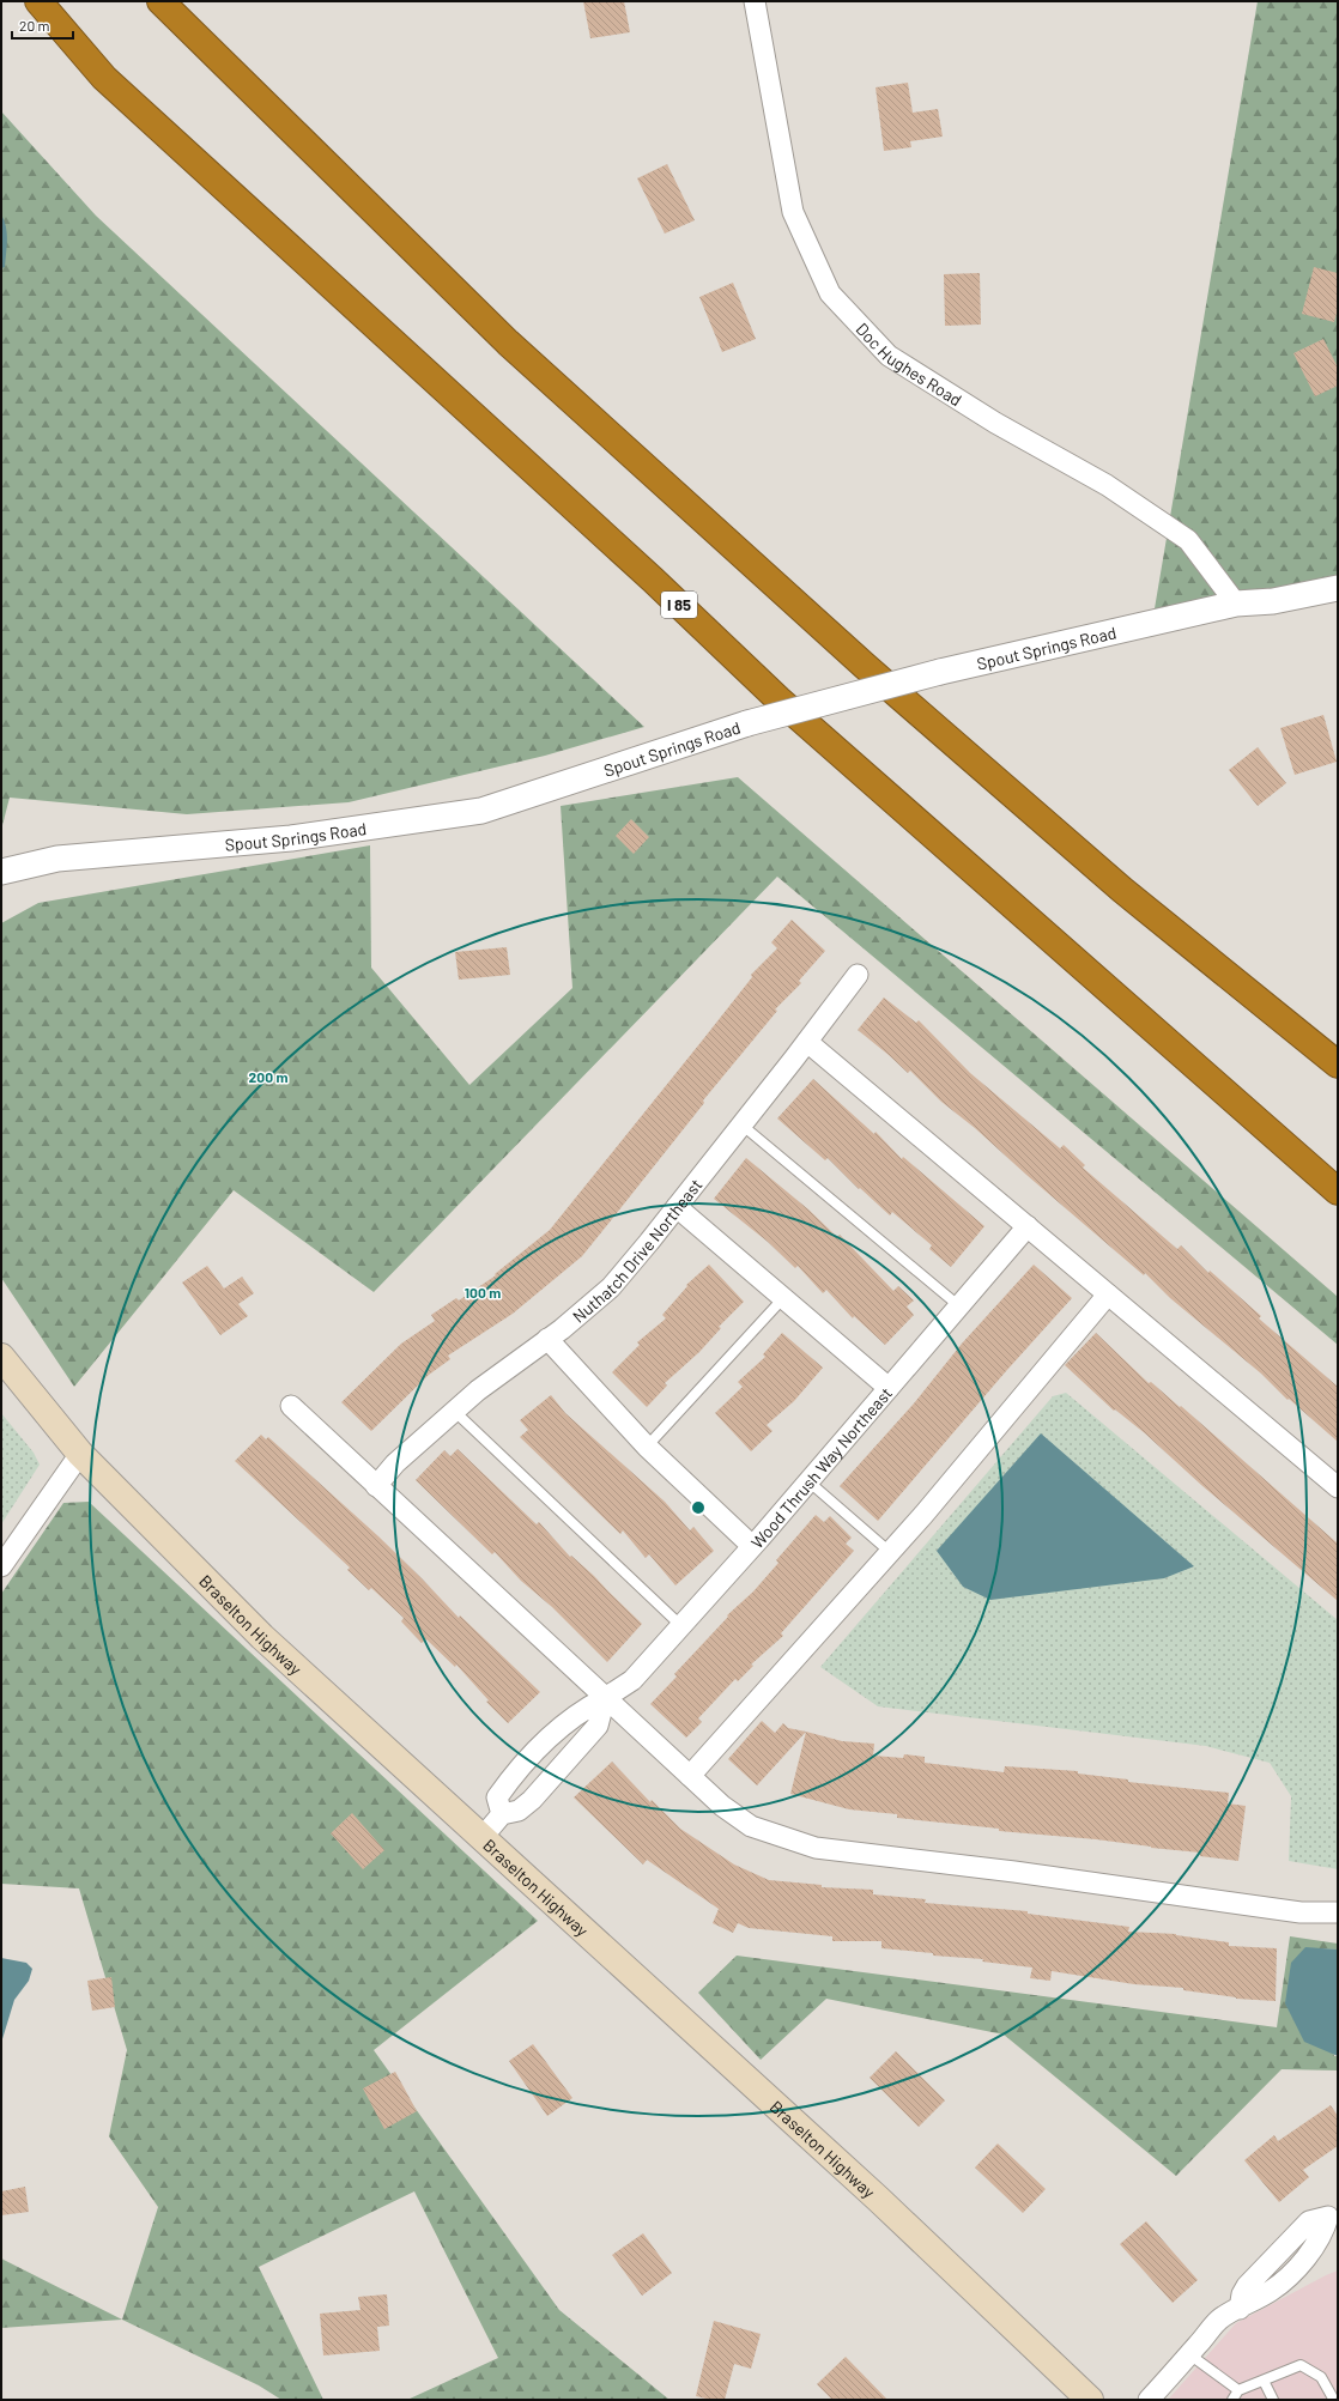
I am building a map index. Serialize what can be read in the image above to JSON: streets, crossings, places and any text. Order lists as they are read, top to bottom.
{
  "streets": {
    "highway": ["I 85"],
    "main road": ["Braselton Highway"],
    "street": [
      "Doc Hughes Road",
      "Spout Springs Road",
      "Nuthatch Drive Northeast",
      "Wood Thrush Way Northeast"
    ]
  },
  "crossings": [
    ["Doc Hughes Road", "Spout Springs Road"]
  ],
  "scale_bar": "20 m",
  "rings": ["200 m", "100 m"]
}
